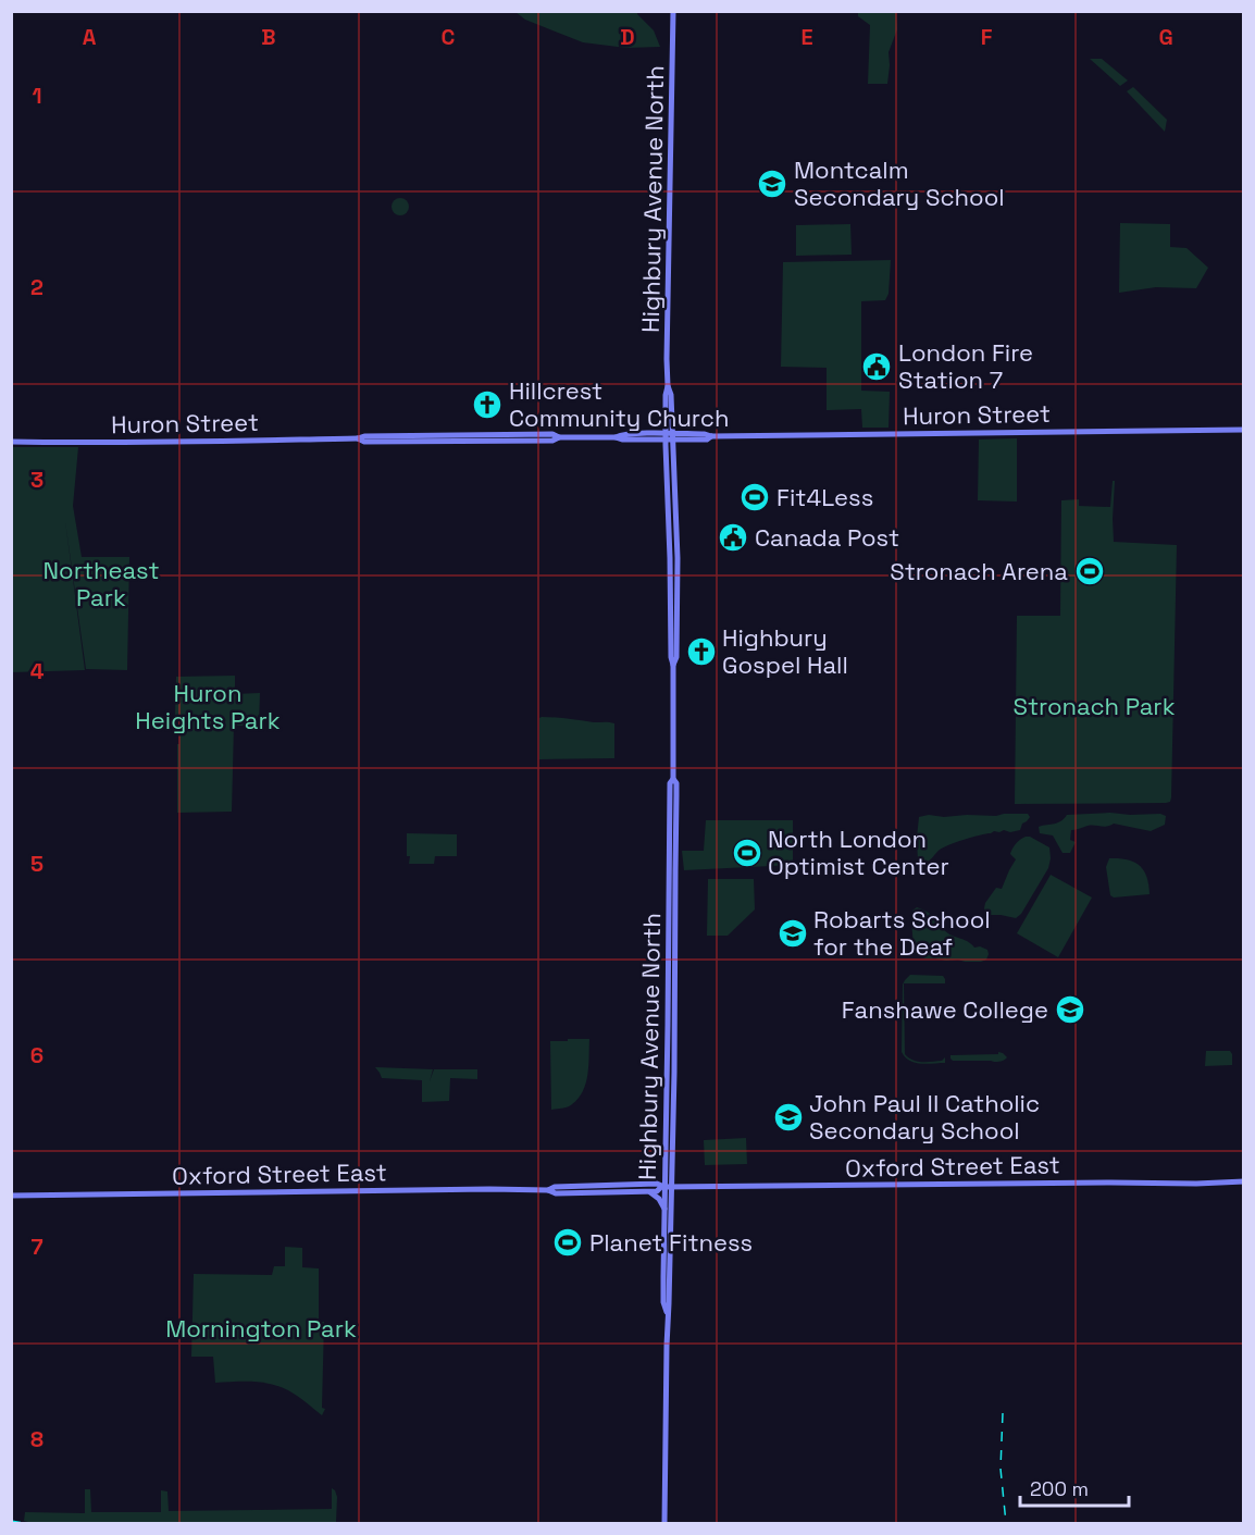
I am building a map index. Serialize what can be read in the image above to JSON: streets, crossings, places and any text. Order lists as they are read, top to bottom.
{
  "streets": {
    "main road": ["Highbury Avenue North", "Huron Street", "Oxford Street East"]
  },
  "crossings": [
    ["Highbury Avenue North", "Huron Street"],
    ["Highbury Avenue North", "Oxford Street East"]
  ],
  "parks": [
    "Northeast Park",
    "Huron Heights Park",
    "Stronach Park",
    "Mornington Park"
  ],
  "places": {
    "school or university": [
      "Montcalm Secondary School",
      "Robarts School for the Deaf",
      "Fanshawe College",
      "John Paul II Catholic Secondary School"
    ],
    "public building": ["London Fire Station 7", "Canada Post"],
    "church": ["Hillcrest Community Church", "Highbury Gospel Hall"],
    "sports": [
      "Fit4Less",
      "Stronach Arena",
      "North London Optimist Center",
      "Planet Fitness"
    ]
  },
  "scale_bar": "200 m",
  "grid": {
    "columns": [
      "A",
      "B",
      "C",
      "D",
      "E",
      "F",
      "G"
    ],
    "rows": [
      "1",
      "2",
      "3",
      "4",
      "5",
      "6",
      "7",
      "8"
    ]
  }
}
